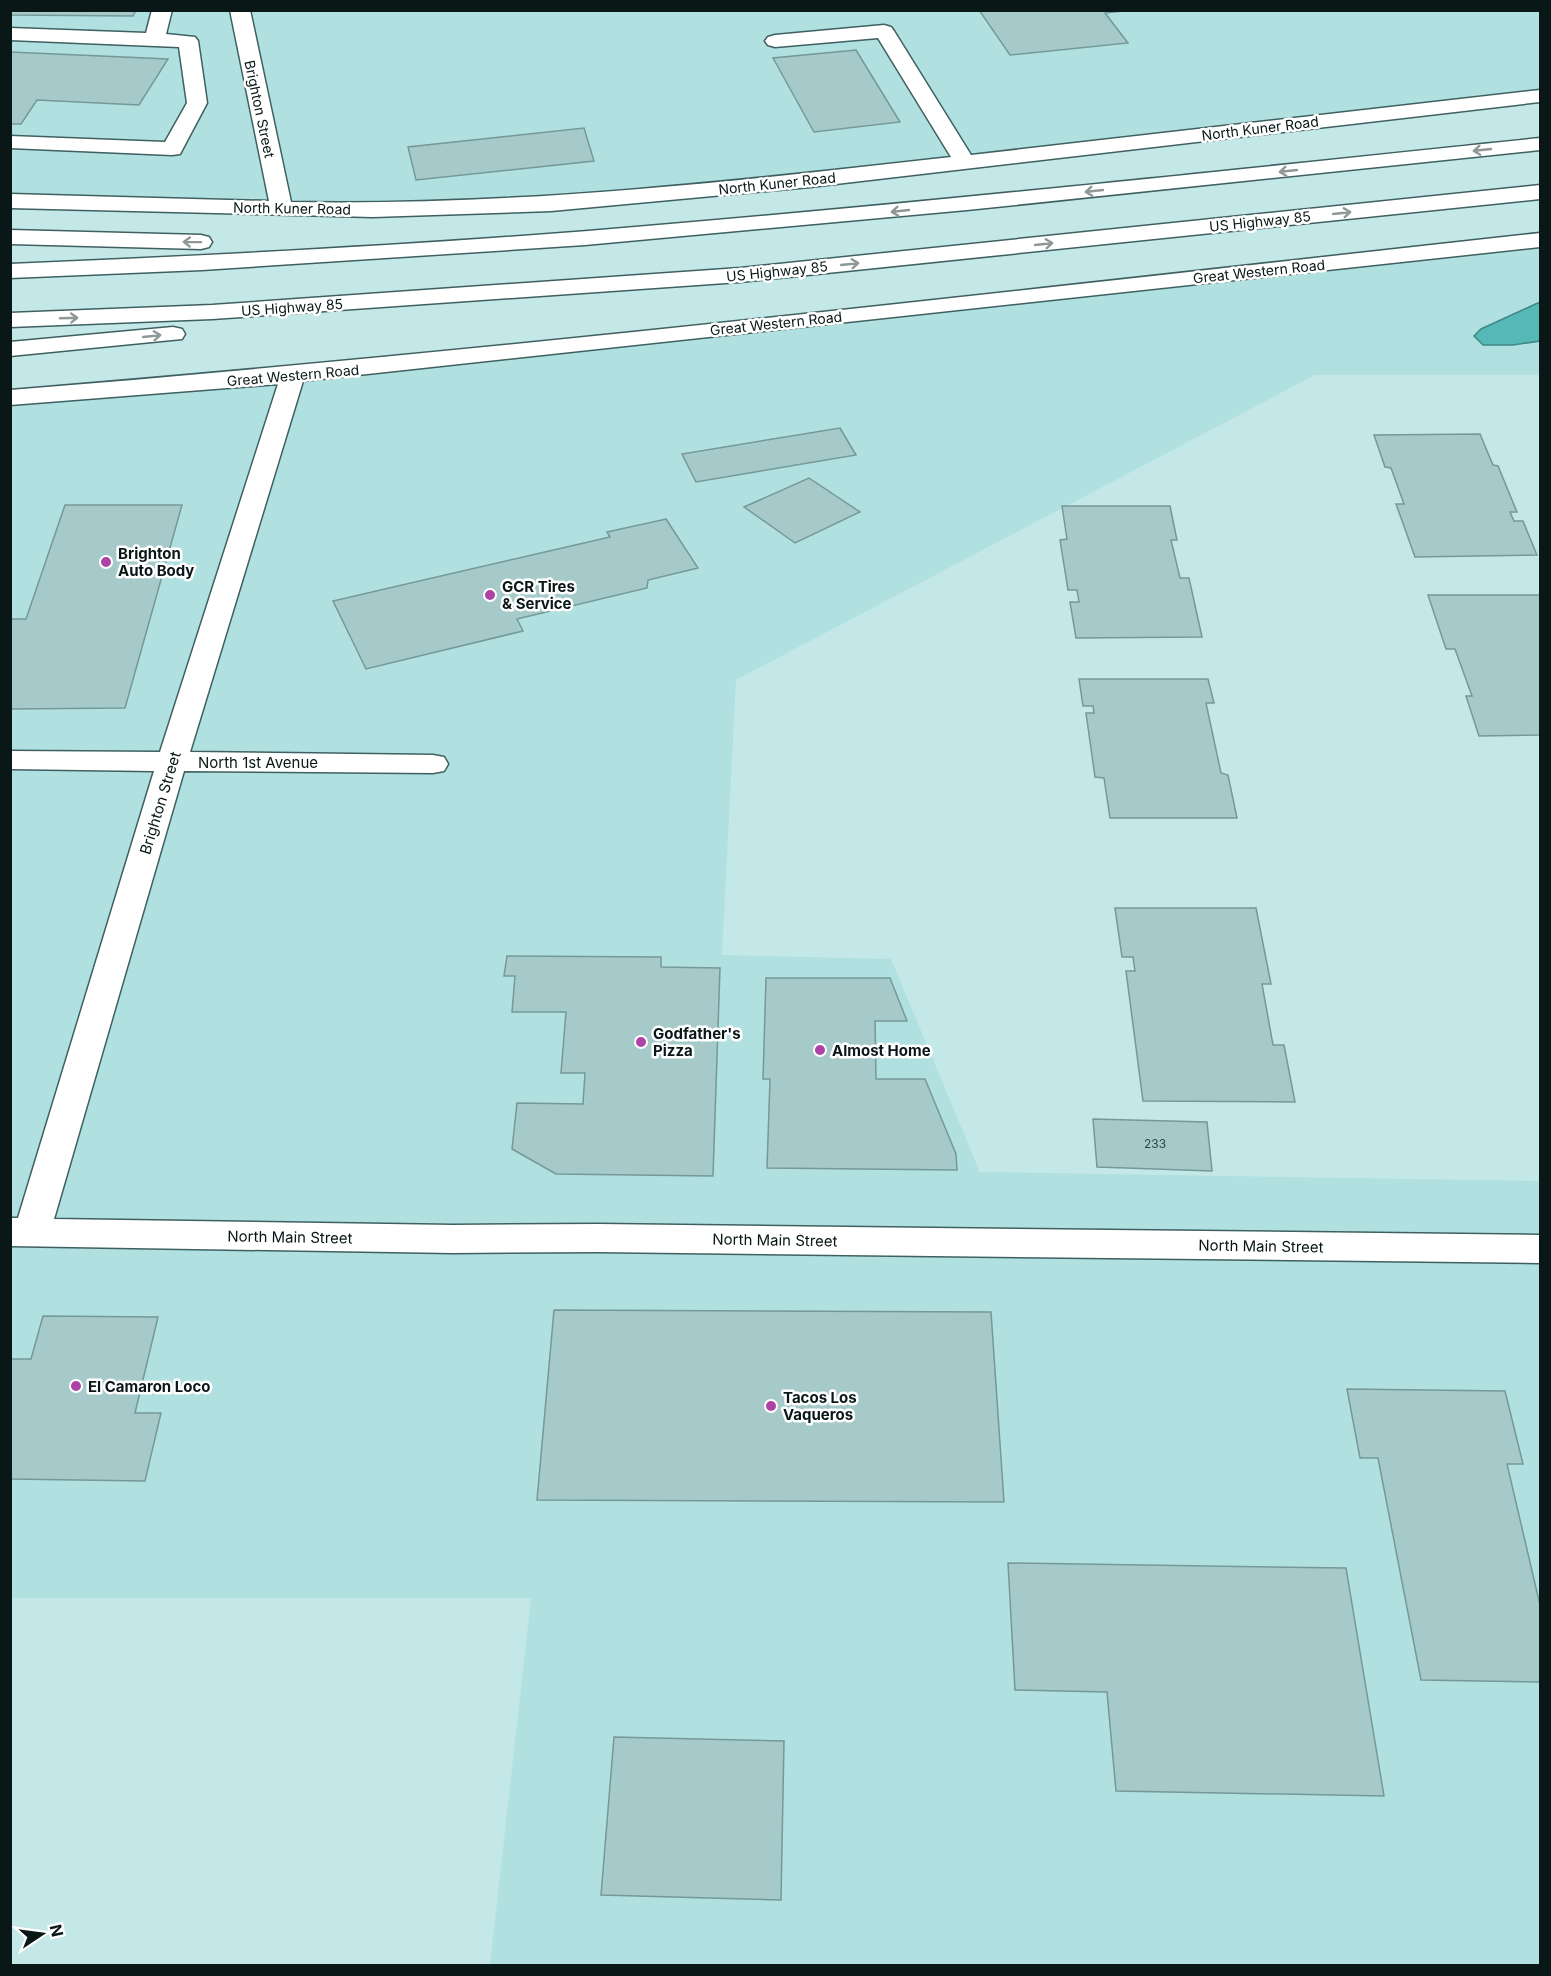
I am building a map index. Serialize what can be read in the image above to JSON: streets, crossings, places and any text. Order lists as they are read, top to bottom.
{
  "streets": {
    "main road": [
      "Brighton Street",
      "North Kuner Road",
      "US Highway 85",
      "Great Western Road",
      "North 1st Avenue",
      "North Main Street"
    ]
  },
  "crossings": [
    ["Brighton Street", "North Kuner Road"],
    ["Brighton Street", "Great Western Road"],
    ["Brighton Street", "North 1st Avenue"],
    ["Brighton Street", "North Main Street"]
  ],
  "places": [
    "Brighton Auto Body",
    "GCR Tires & Service",
    "Godfather's Pizza",
    "Almost Home",
    "El Camaron Loco",
    "Tacos Los Vaqueros"
  ],
  "house_numbers": ["233"],
  "north": "right"
}
